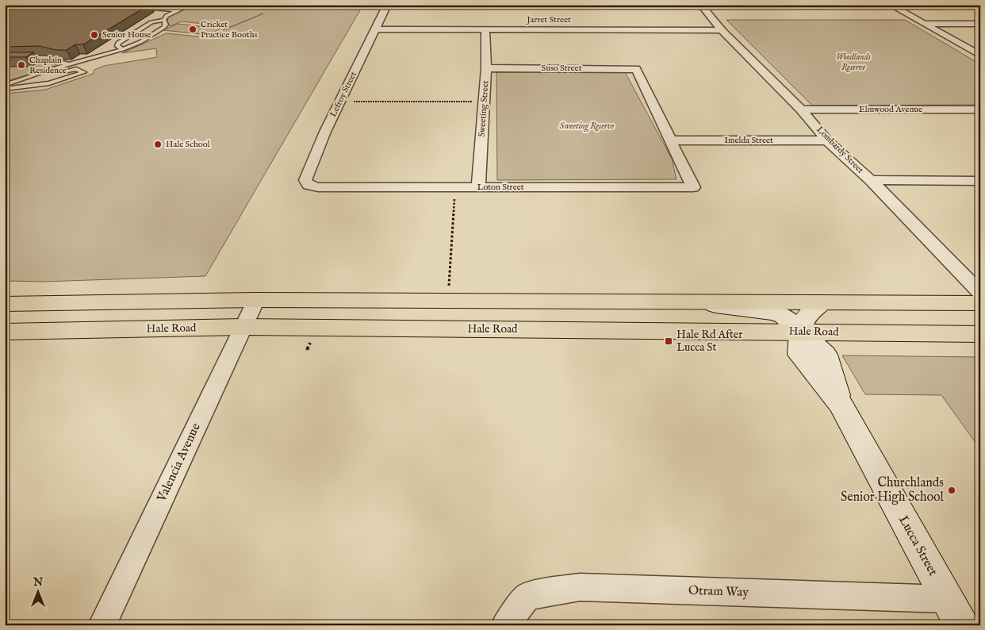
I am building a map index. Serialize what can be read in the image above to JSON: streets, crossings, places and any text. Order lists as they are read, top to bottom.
{
  "streets": {
    "main road": ["Hale Road"],
    "street": [
      "Jarret Street",
      "Suso Street",
      "Lefroy Street",
      "Sweeting Street",
      "Elmwood Avenue",
      "Imelda Street",
      "Lombardy Street",
      "Loton Street",
      "Valencia Avenue",
      "Lucca Street",
      "Otram Way"
    ]
  },
  "crossings": [
    ["Jarret Street", "Lefroy Street"],
    ["Jarret Street", "Sweeting Street"],
    ["Jarret Street", "Lombardy Street"],
    ["Suso Street", "Sweeting Street"],
    ["Suso Street", "Imelda Street"],
    ["Suso Street", "Loton Street"],
    ["Lefroy Street", "Loton Street"],
    ["Sweeting Street", "Loton Street"],
    ["Elmwood Avenue", "Lombardy Street"],
    ["Imelda Street", "Lombardy Street"],
    ["Imelda Street", "Loton Street"],
    ["Hale Road", "Valencia Avenue"],
    ["Hale Road", "Lucca Street"],
    ["Lucca Street", "Otram Way"]
  ],
  "parks": ["Woodlands Reserve", "Sweeting Reserve"],
  "places": {
    "other": [
      "Cricket Practice Booths",
      "Senior House",
      "Chaplain Residence",
      "Hale School",
      "Churchlands Senior High School"
    ],
    "transit": ["Hale Rd After Lucca St"]
  },
  "north": "top"
}
